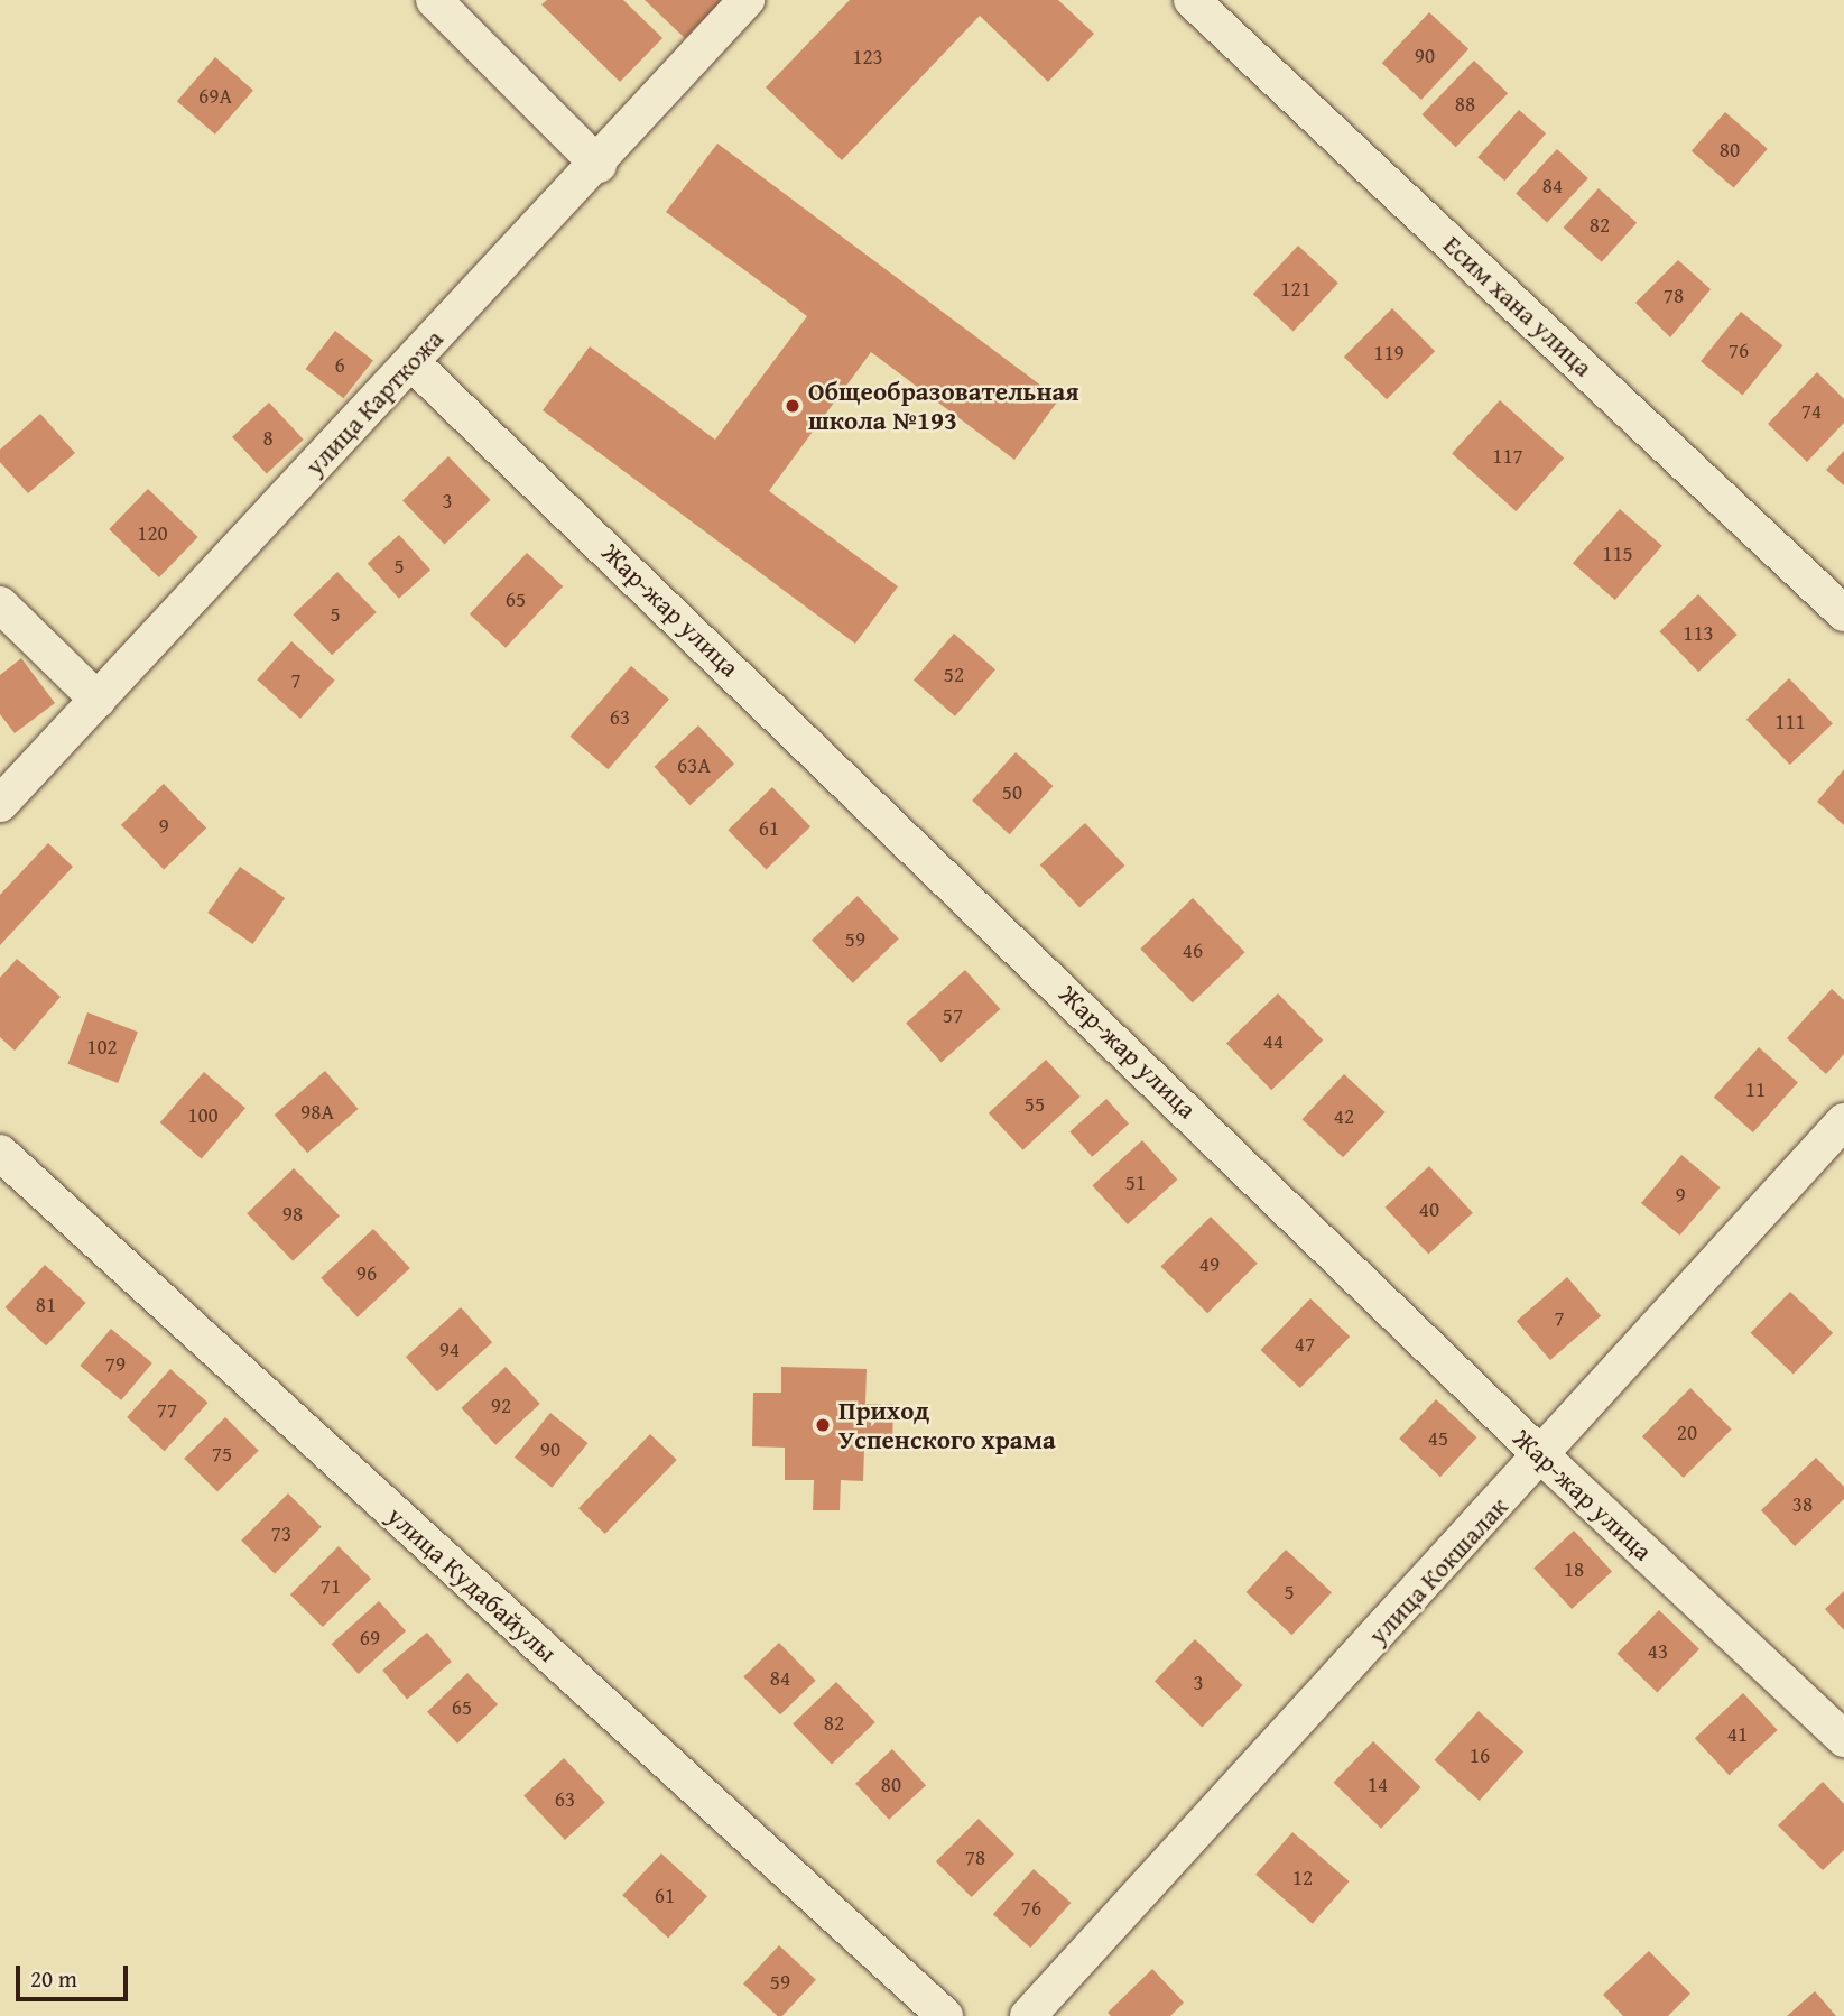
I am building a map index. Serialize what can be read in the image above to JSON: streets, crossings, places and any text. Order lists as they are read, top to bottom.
{
  "streets": {
    "street": [
      "Есим хана улица",
      "улица Карткожа",
      "Жар-жар улица",
      "улица Кокшалак",
      "улица Кудабайулы"
    ]
  },
  "crossings": [
    ["улица Карткожа", "Жар-жар улица"],
    ["Жар-жар улица", "улица Кокшалак"]
  ],
  "places": ["Общеобразовательная школа №193", "Приход Успенского храма"],
  "house_numbers": [
    "90",
    "123",
    "69А",
    "88",
    "80",
    "84",
    "82",
    "121",
    "78",
    "76",
    "119",
    "6",
    "74",
    "8",
    "117",
    "3",
    "120",
    "115",
    "5",
    "65",
    "5",
    "113",
    "52",
    "7",
    "63",
    "111",
    "63А",
    "50",
    "9",
    "61",
    "59",
    "46",
    "57",
    "44",
    "102",
    "11",
    "55",
    "98А",
    "100",
    "42",
    "51",
    "9",
    "40",
    "98",
    "49",
    "96",
    "81",
    "7",
    "47",
    "94",
    "79",
    "92",
    "77",
    "20",
    "45",
    "90",
    "75",
    "38",
    "73",
    "18",
    "71",
    "5",
    "69",
    "43",
    "84",
    "3",
    "65",
    "82",
    "41",
    "16",
    "80",
    "14",
    "63",
    "78",
    "12",
    "61",
    "76",
    "59"
  ],
  "scale_bar": "20 m"
}
